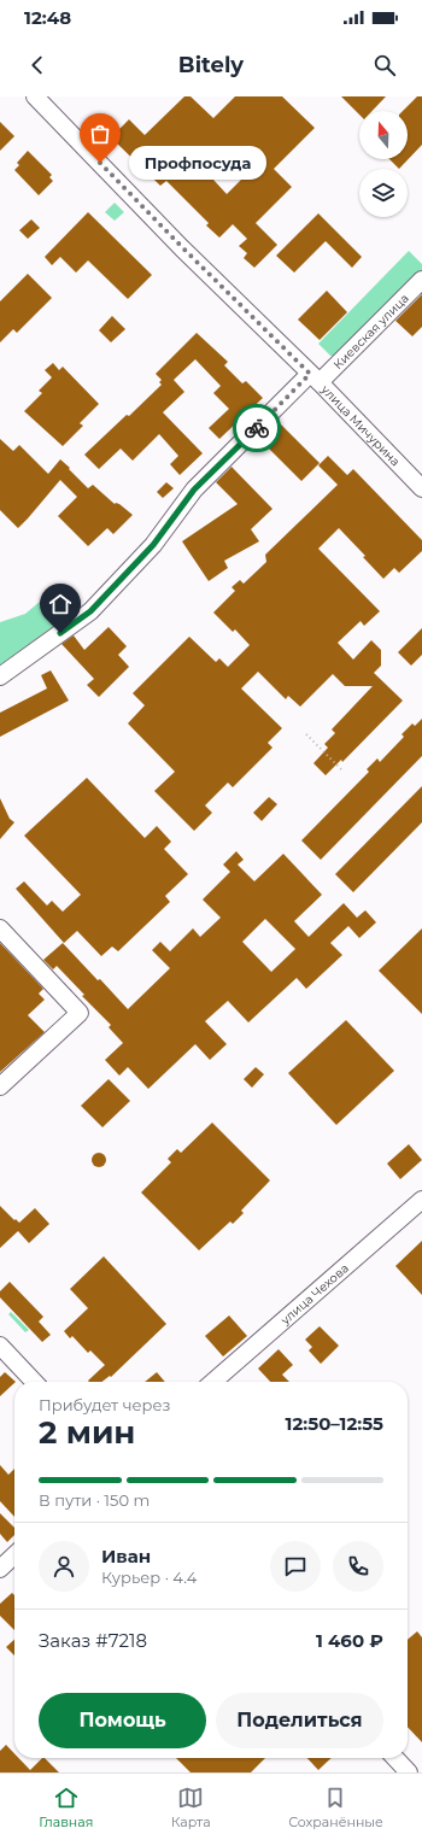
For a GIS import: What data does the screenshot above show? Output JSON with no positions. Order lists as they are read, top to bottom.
{
  "streets": {
    "street": ["Киевская улица", "улица Мичурина", "улица Чехова"]
  },
  "crossings": [
    ["Киевская улица", "улица Мичурина"]
  ],
  "places": ["Профпосуда"],
  "north": "top",
  "page": {
    "status": "12:48",
    "header": "Bitely",
    "bubble": "Профпосуда",
    "heading": ["2 мин", "Прибудет через", "12:50–12:55"],
    "panel": [
      "Иван",
      "Курьер · 4.4",
      "Заказ #7218",
      "1 460 ₽"
    ],
    "bar": "В пути · 150 m",
    "buttons": ["Помощь", "Поделиться"],
    "tabs": ["Главная", "Карта", "Сохранённые"]
  }
}
